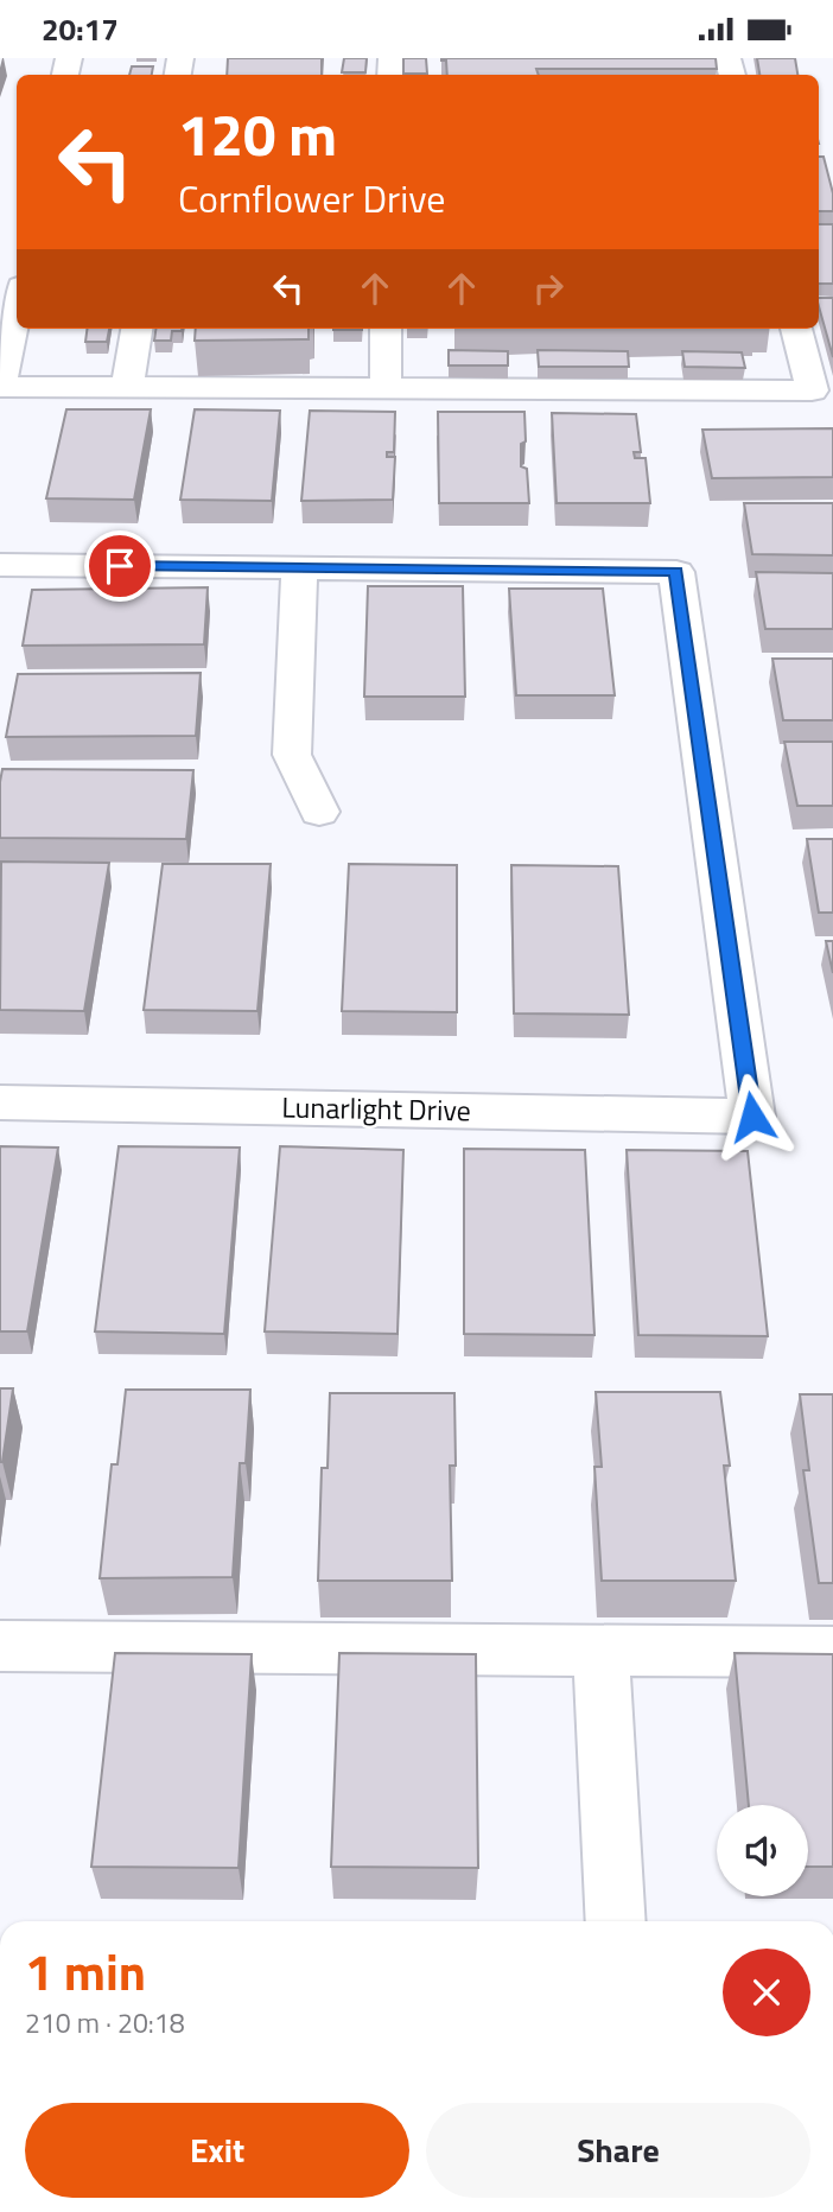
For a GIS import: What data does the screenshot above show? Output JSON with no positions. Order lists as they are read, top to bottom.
{
  "streets": {
    "street": ["Lunarlight Drive"]
  },
  "page": {
    "status": "20:17",
    "turn": ["120 m", "Cornflower Drive"],
    "heading": ["1 min", "210 m · 20:18"],
    "buttons": ["Exit", "Share"]
  }
}
